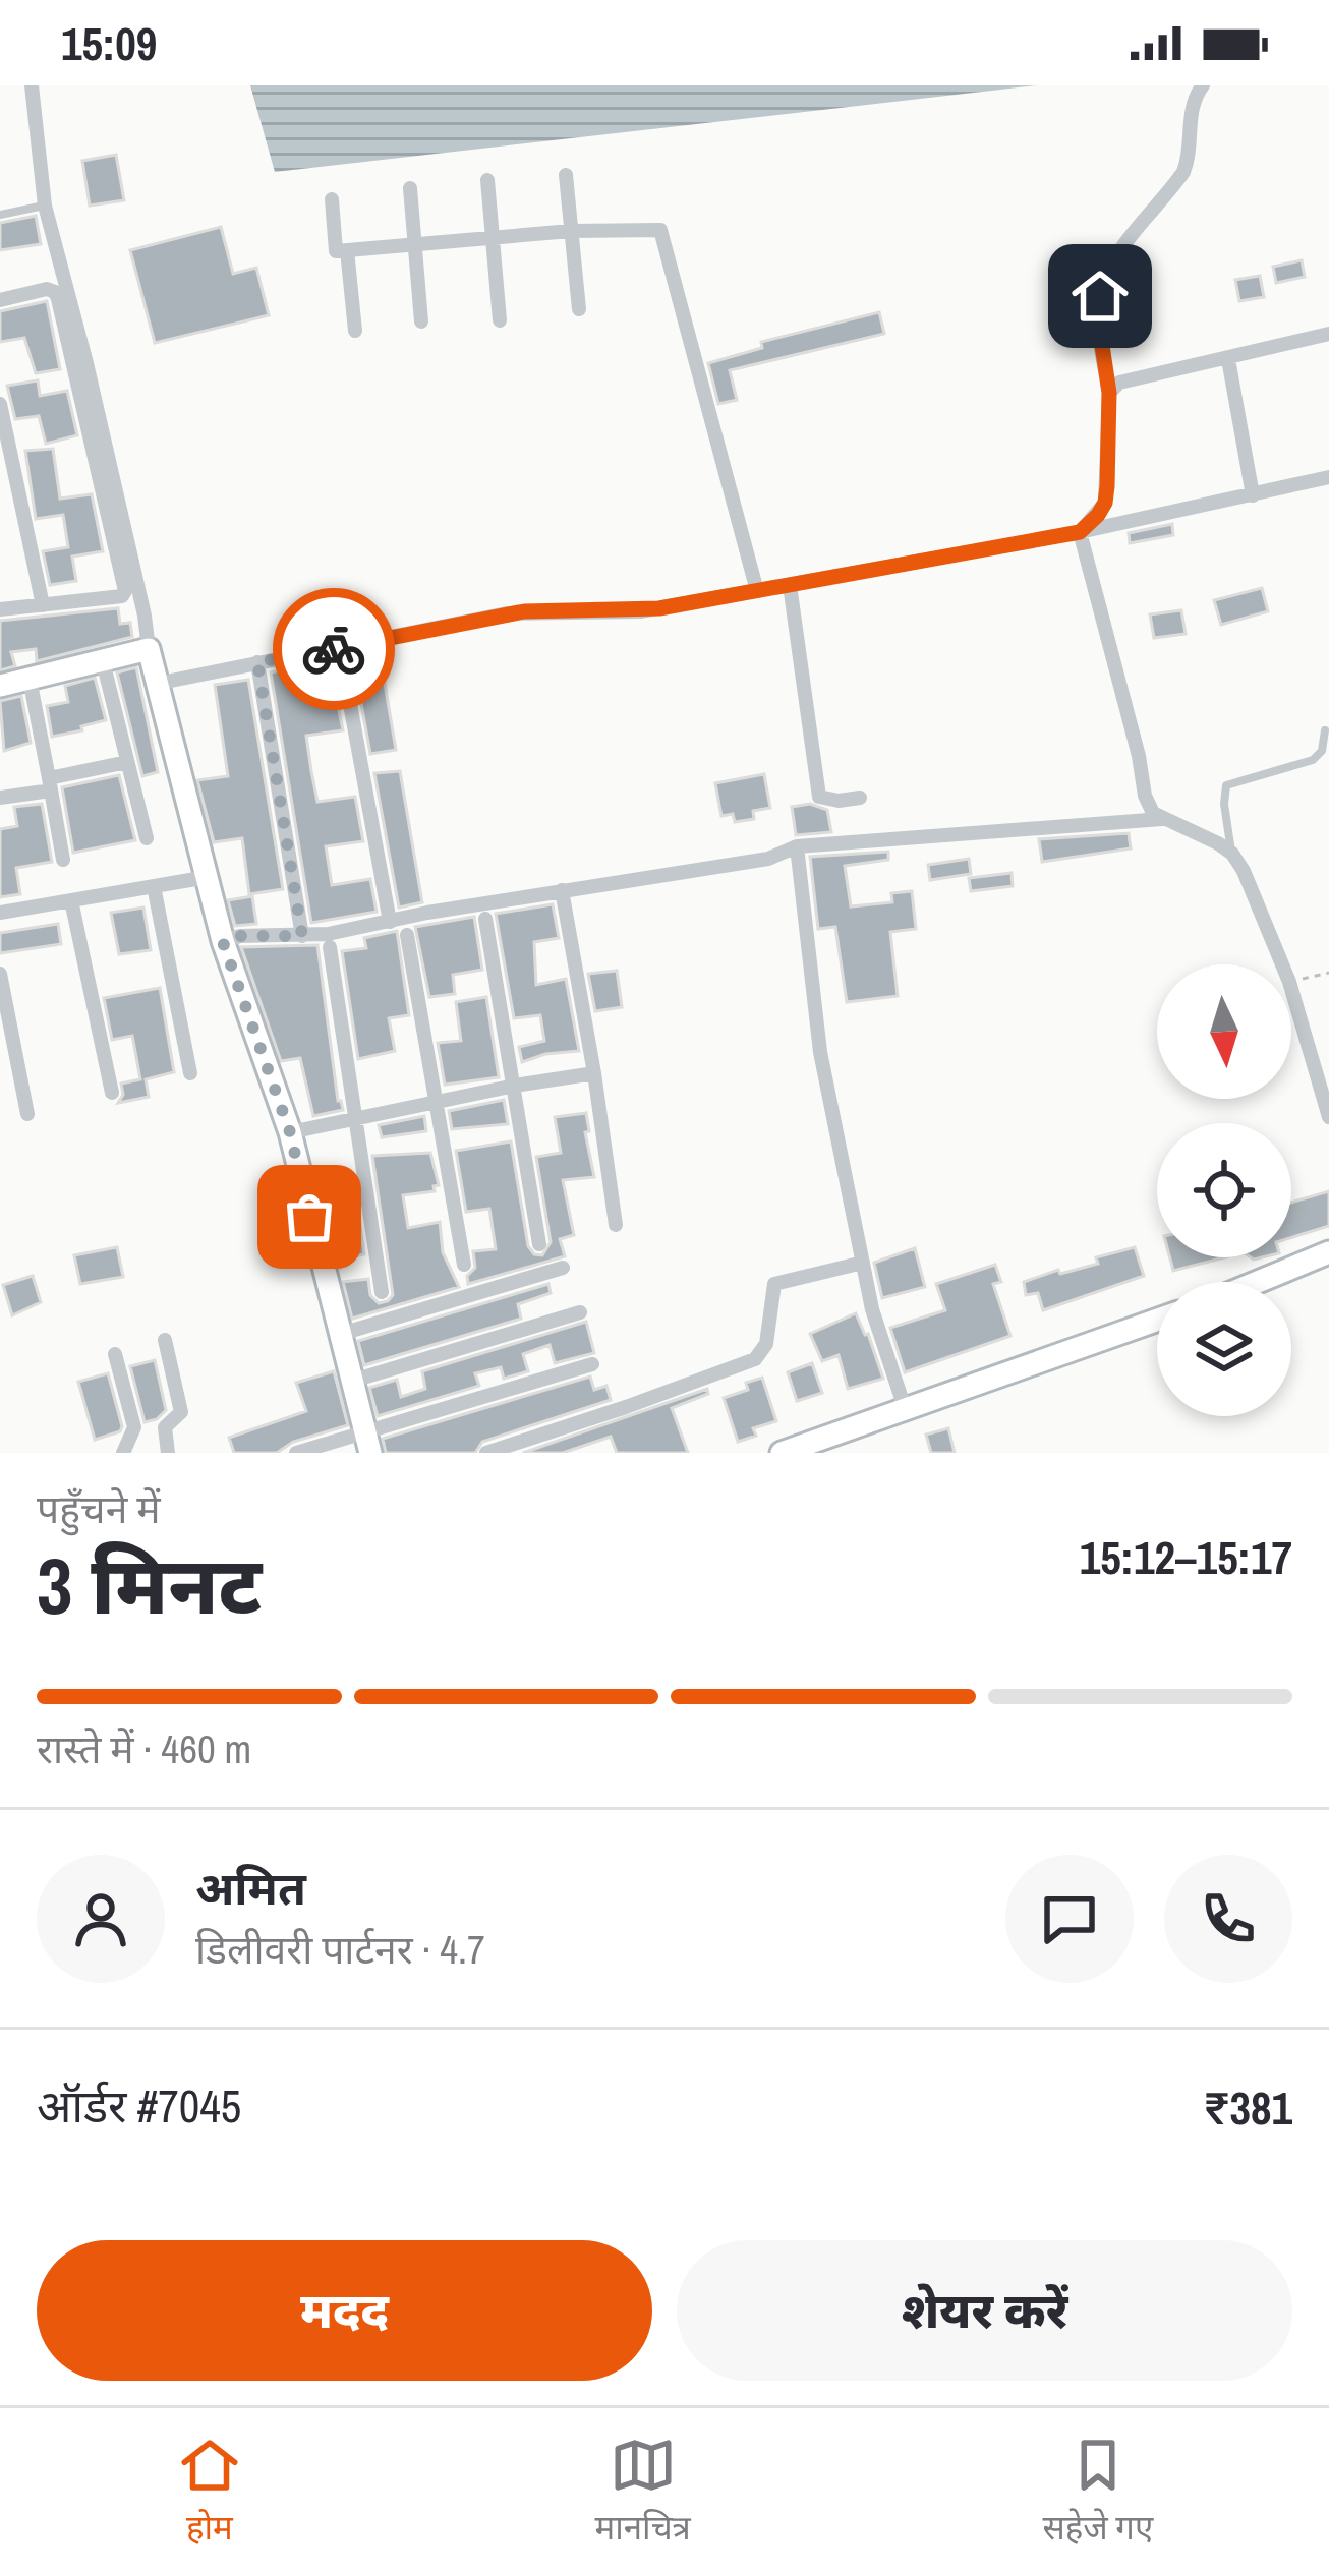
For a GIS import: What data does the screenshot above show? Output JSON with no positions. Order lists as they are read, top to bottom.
{
  "north": "bottom",
  "page": {
    "status": "15:09",
    "heading": ["3 मिनट", "पहुँचने में", "15:12–15:17"],
    "panel": [
      "अमित",
      "डिलीवरी पार्टनर · 4.7",
      "ऑर्डर #7045",
      "₹381"
    ],
    "bar": "रास्ते में · 460 m",
    "buttons": ["मदद", "शेयर करें"],
    "tabs": ["होम", "मानचित्र", "सहेजे गए"]
  }
}
